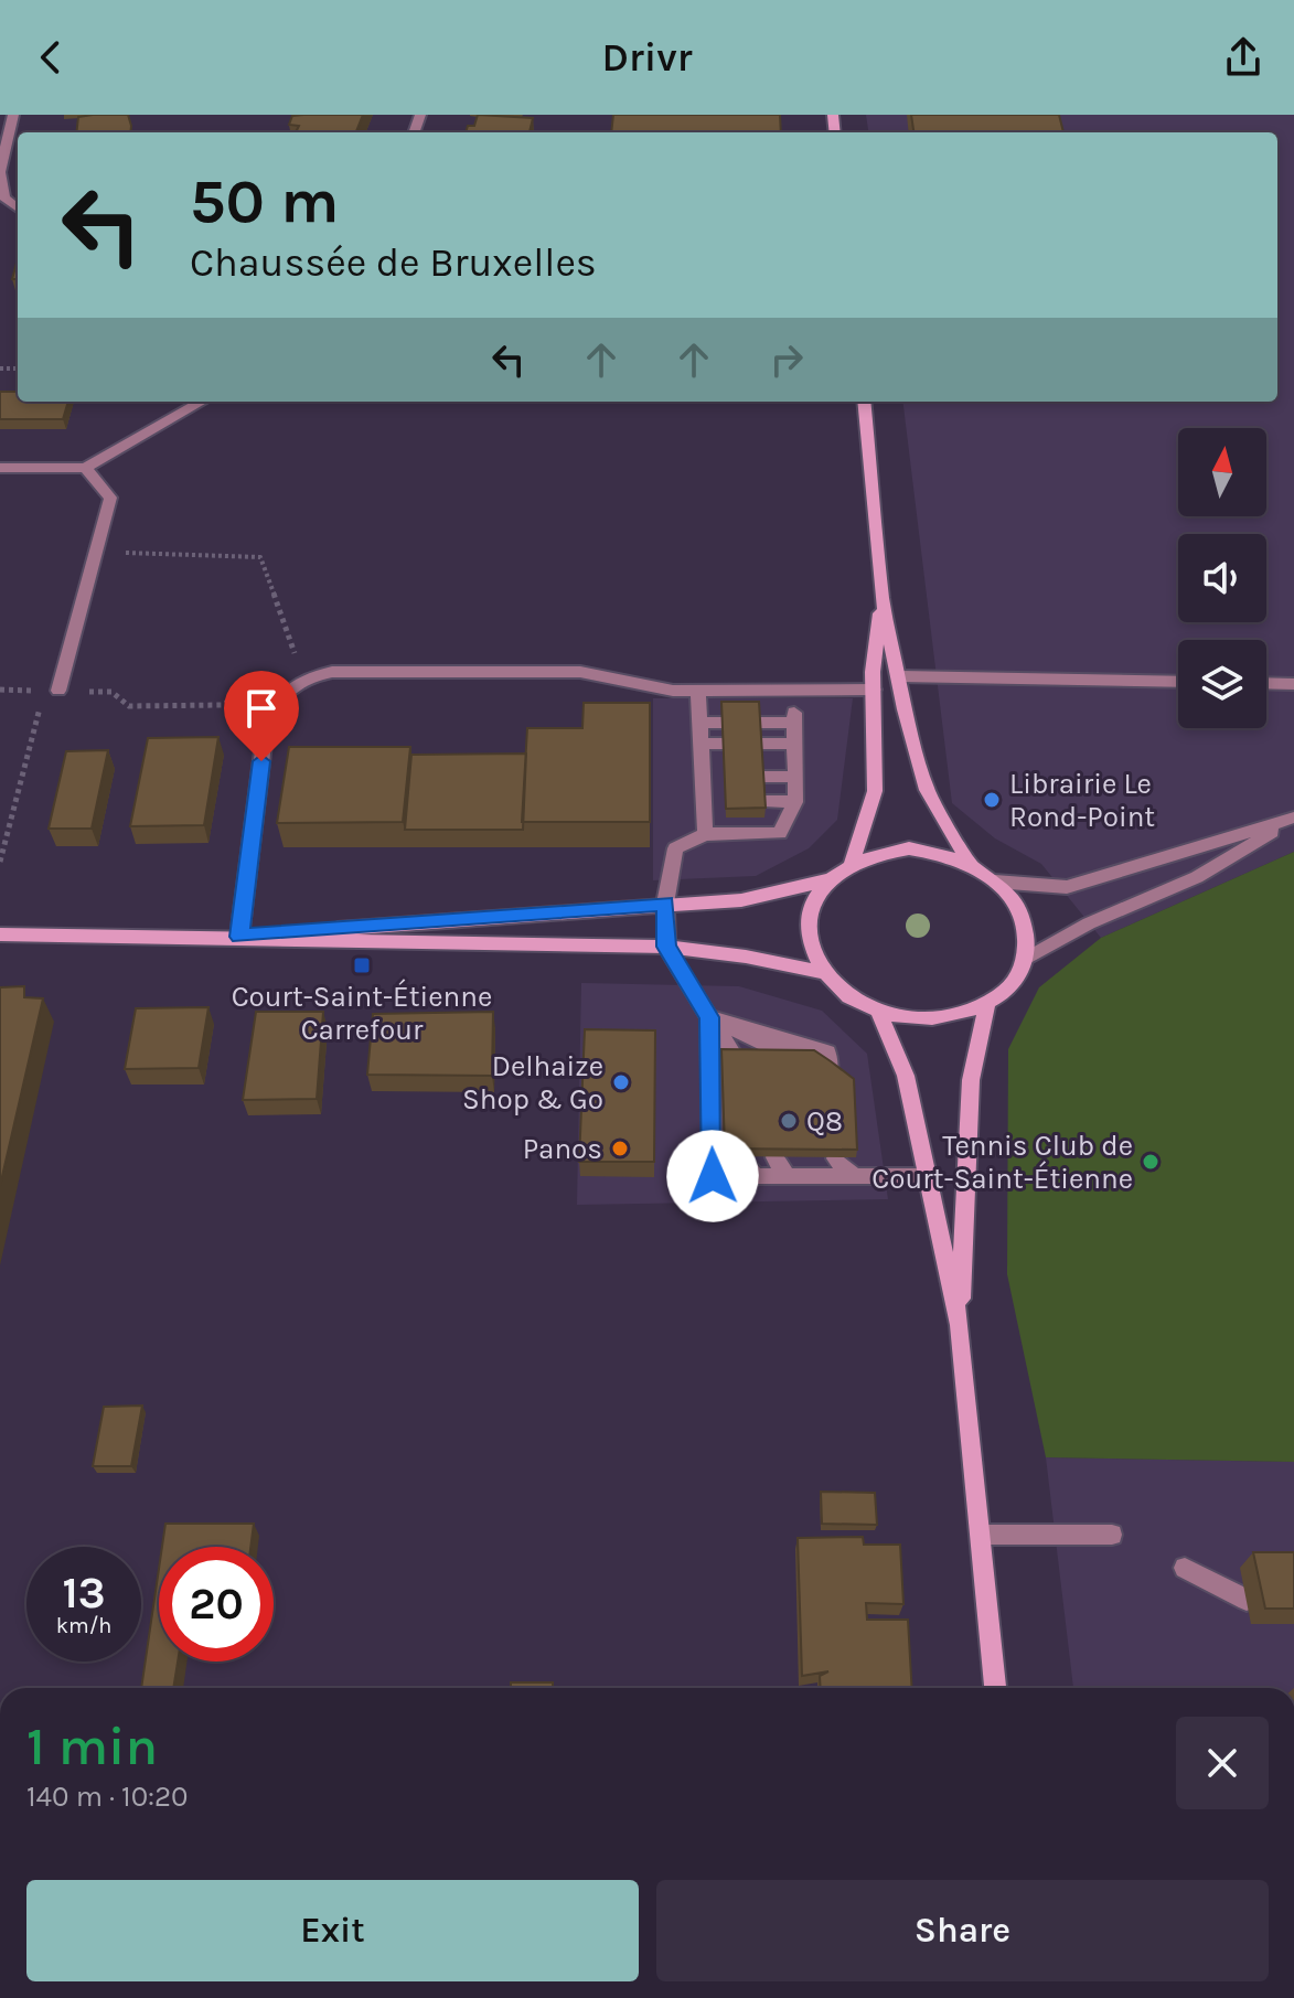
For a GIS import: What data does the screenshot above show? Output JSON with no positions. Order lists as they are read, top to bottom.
{
  "places": {
    "other": [
      "Librairie Le Rond-Point",
      "Delhaize Shop & Go",
      "Q8",
      "Panos",
      "Tennis Club de Court-Saint-Étienne"
    ],
    "transit": ["Court-Saint-Étienne Carrefour"]
  },
  "north": "top",
  "page": {
    "header": "Drivr",
    "turn": ["50 m", "Chaussée de Bruxelles"],
    "speed": "13 km/h",
    "limit": "20",
    "heading": ["1 min", "140 m · 10:20"],
    "buttons": ["Exit", "Share"]
  }
}
